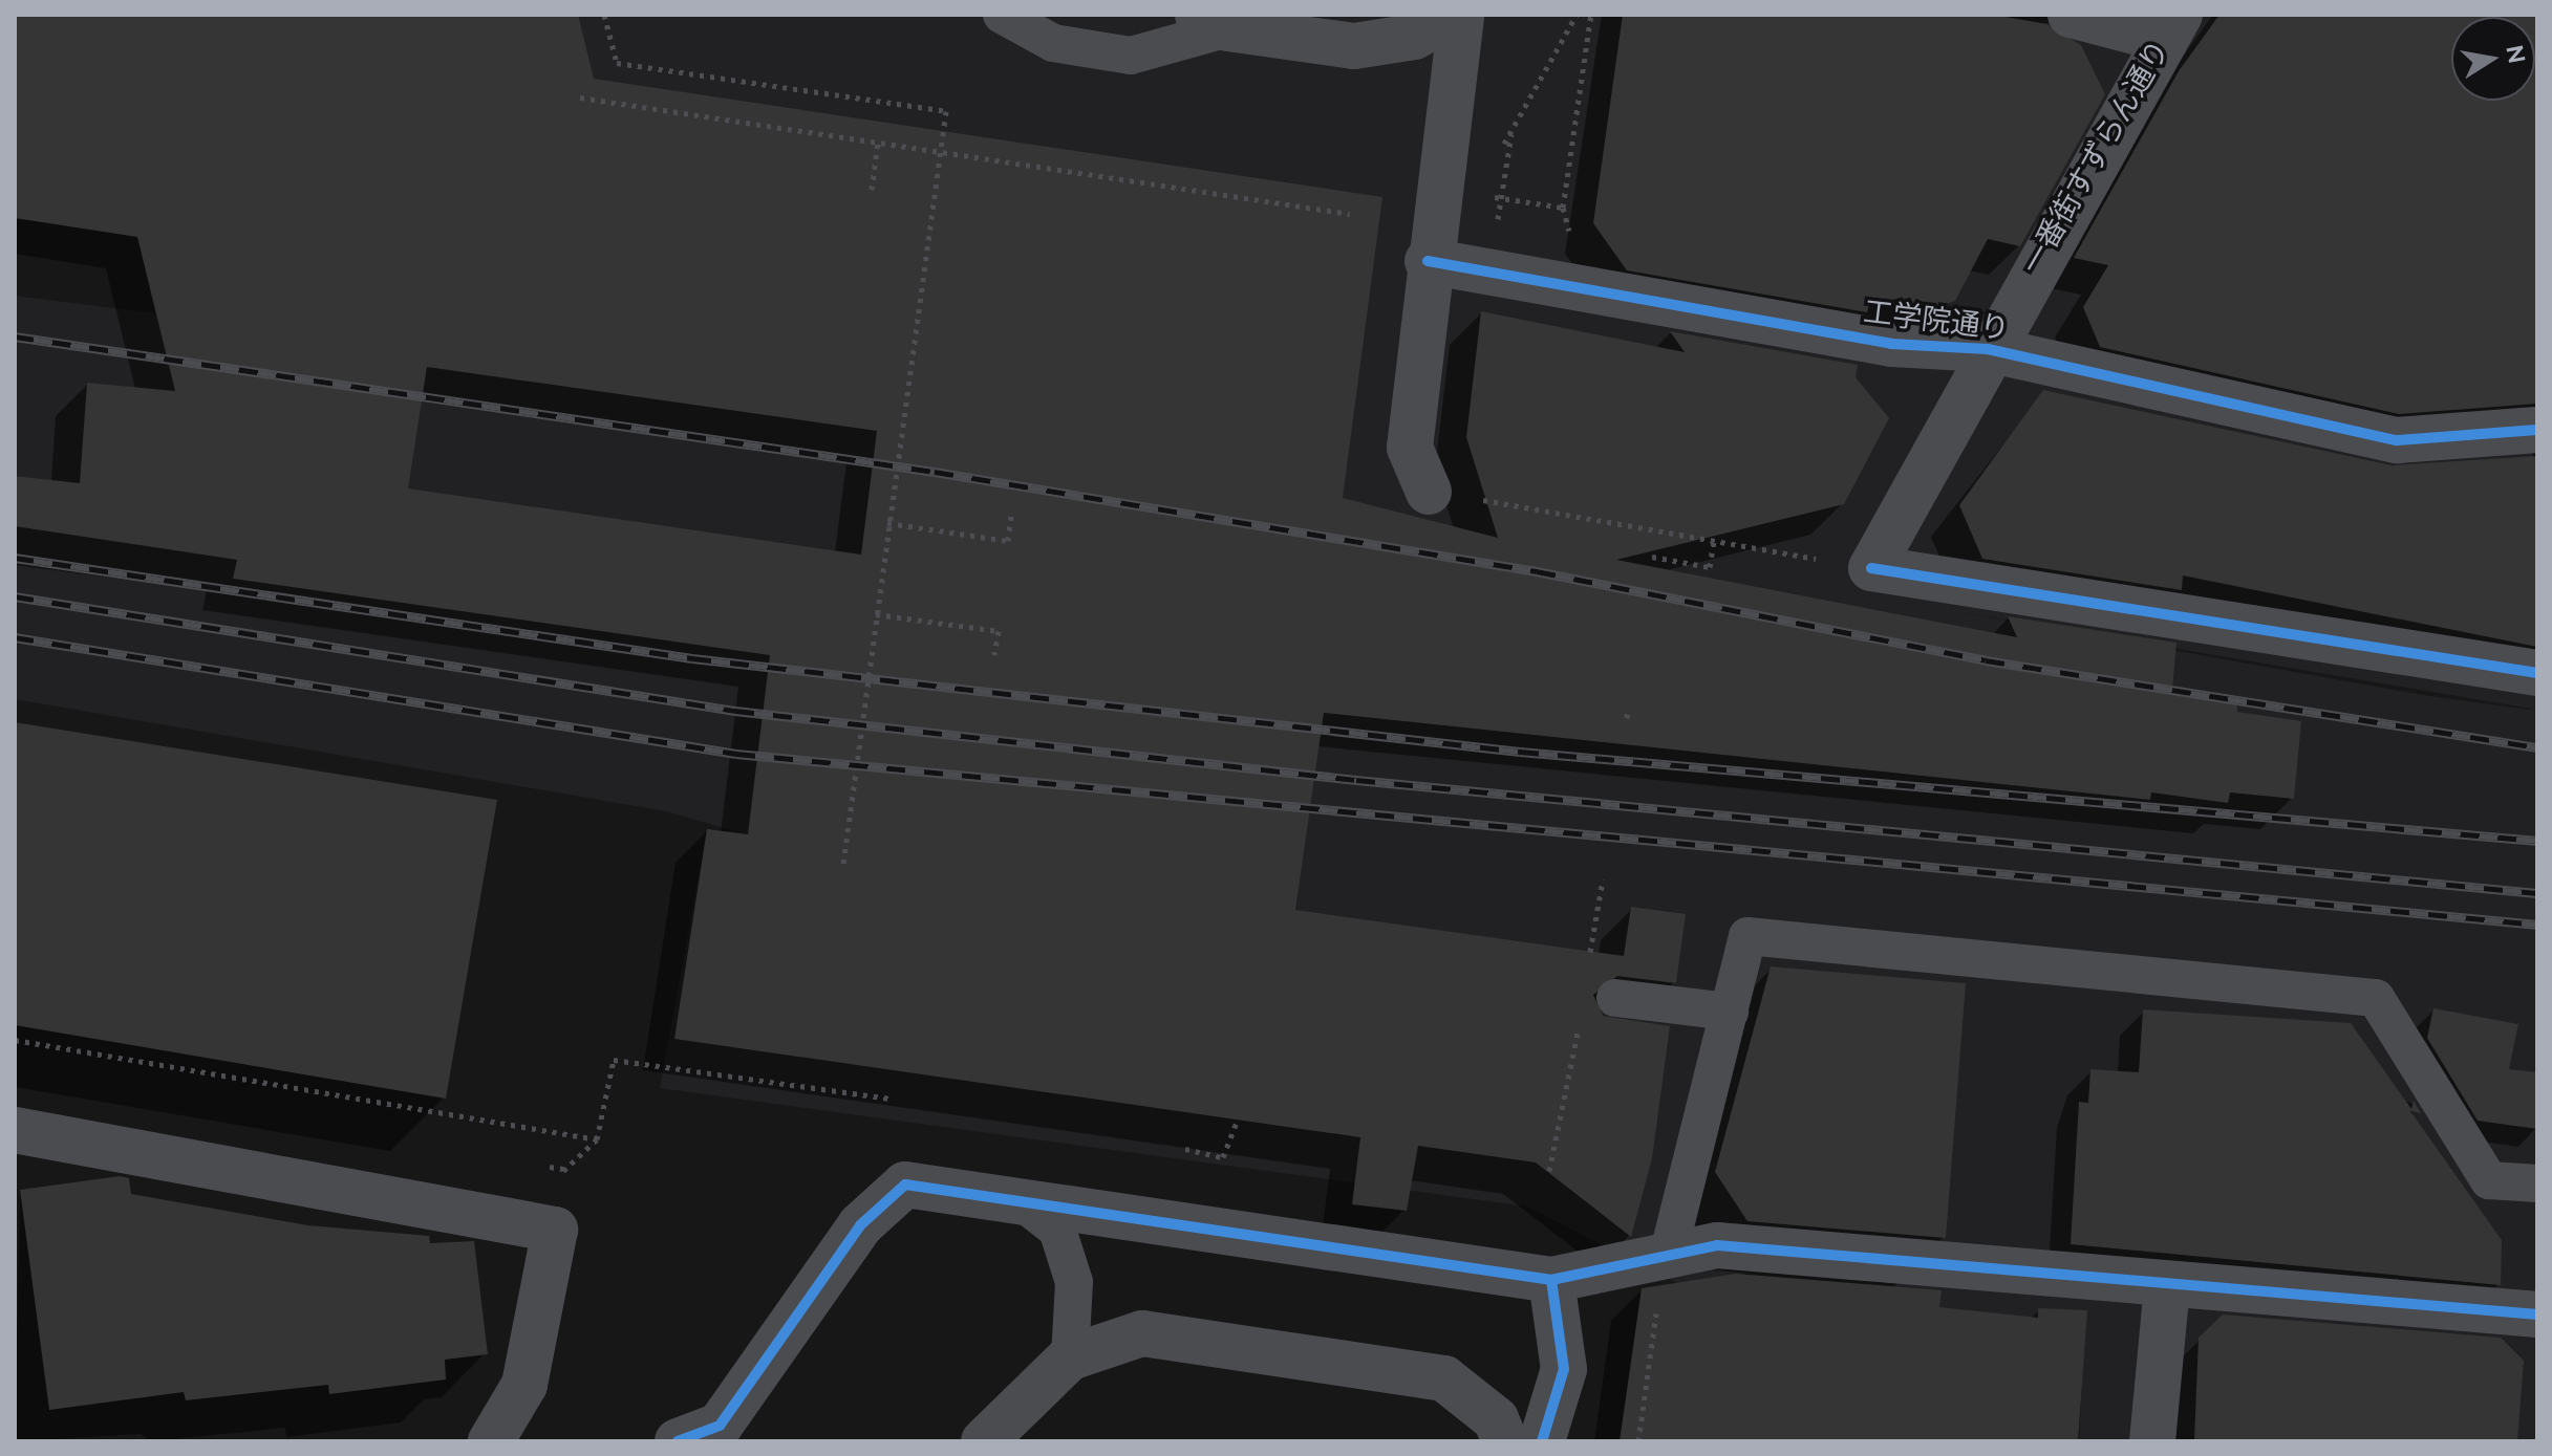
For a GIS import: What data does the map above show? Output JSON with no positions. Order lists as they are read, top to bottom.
{
  "streets": {
    "street": ["一番街すずらん通り", "工学院通り"]
  },
  "crossings": [
    ["一番街すずらん通り", "工学院通り"]
  ],
  "north": "right"
}
